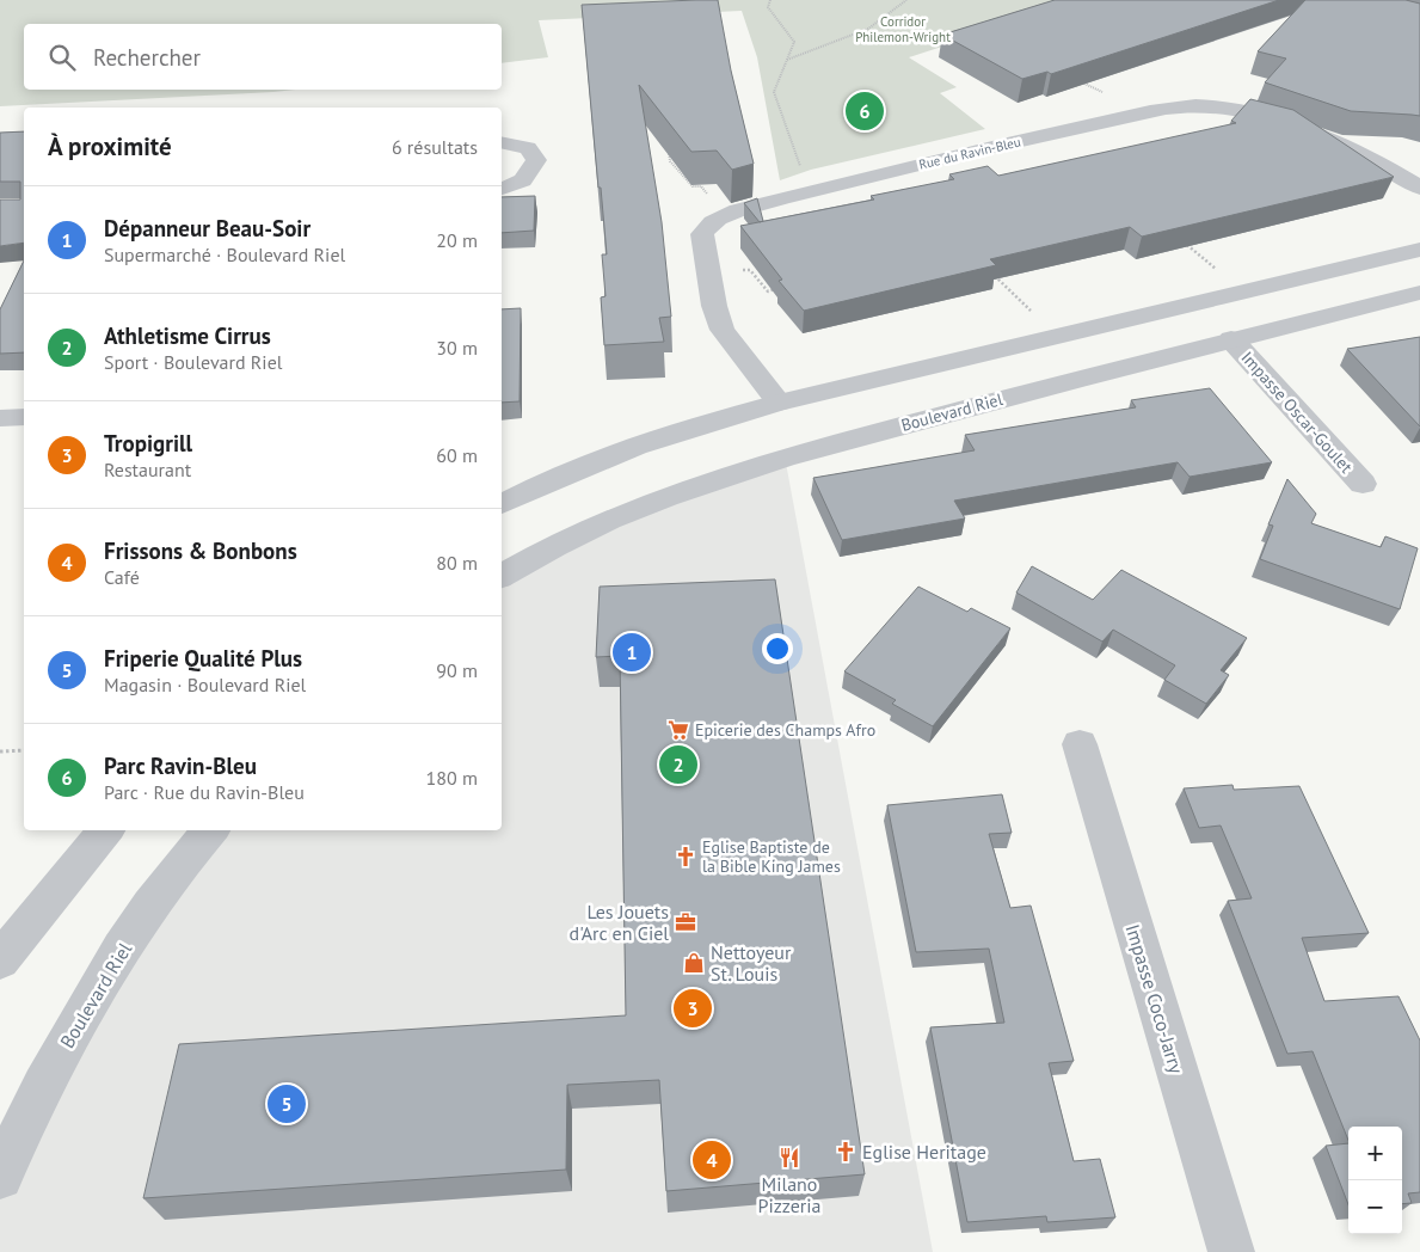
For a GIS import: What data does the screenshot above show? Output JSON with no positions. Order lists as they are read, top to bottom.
{
  "streets": {
    "street": [
      "Rue du Ravin-Bleu",
      "Boulevard Riel",
      "Impasse Oscar-Goulet",
      "Impasse Coco-Jarry"
    ]
  },
  "crossings": [
    ["Boulevard Riel", "Impasse Oscar-Goulet"]
  ],
  "parks": ["Corridor Philemon-Wright"],
  "places": {
    "supermarket": ["Epicerie des Champs Afro"],
    "church": ["Eglise Baptiste de la Bible King James", "Eglise Heritage"],
    "office": ["Les Jouets d'Arc en Ciel"],
    "shop": ["Nettoyeur St. Louis"],
    "restaurant": ["Milano Pizzeria"]
  },
  "page": {
    "search": "Rechercher",
    "pins": [
      "6",
      "1",
      "2",
      "3",
      "5",
      "4"
    ],
    "heading": ["À proximité", "6 résultats"],
    "list": [
      {
        "mark": "1",
        "name": "Dépanneur Beau-Soir",
        "note": "Supermarché · Boulevard Riel",
        "value": "20 m"
      },
      {
        "mark": "2",
        "name": "Athletisme Cirrus",
        "note": "Sport · Boulevard Riel",
        "value": "30 m"
      },
      {
        "mark": "3",
        "name": "Tropigrill",
        "note": "Restaurant",
        "value": "60 m"
      },
      {
        "mark": "4",
        "name": "Frissons & Bonbons",
        "note": "Café",
        "value": "80 m"
      },
      {
        "mark": "5",
        "name": "Friperie Qualité Plus",
        "note": "Magasin · Boulevard Riel",
        "value": "90 m"
      },
      {
        "mark": "6",
        "name": "Parc Ravin-Bleu",
        "note": "Parc · Rue du Ravin-Bleu",
        "value": "180 m"
      }
    ],
    "map_buttons": ["+", "−"]
  }
}
